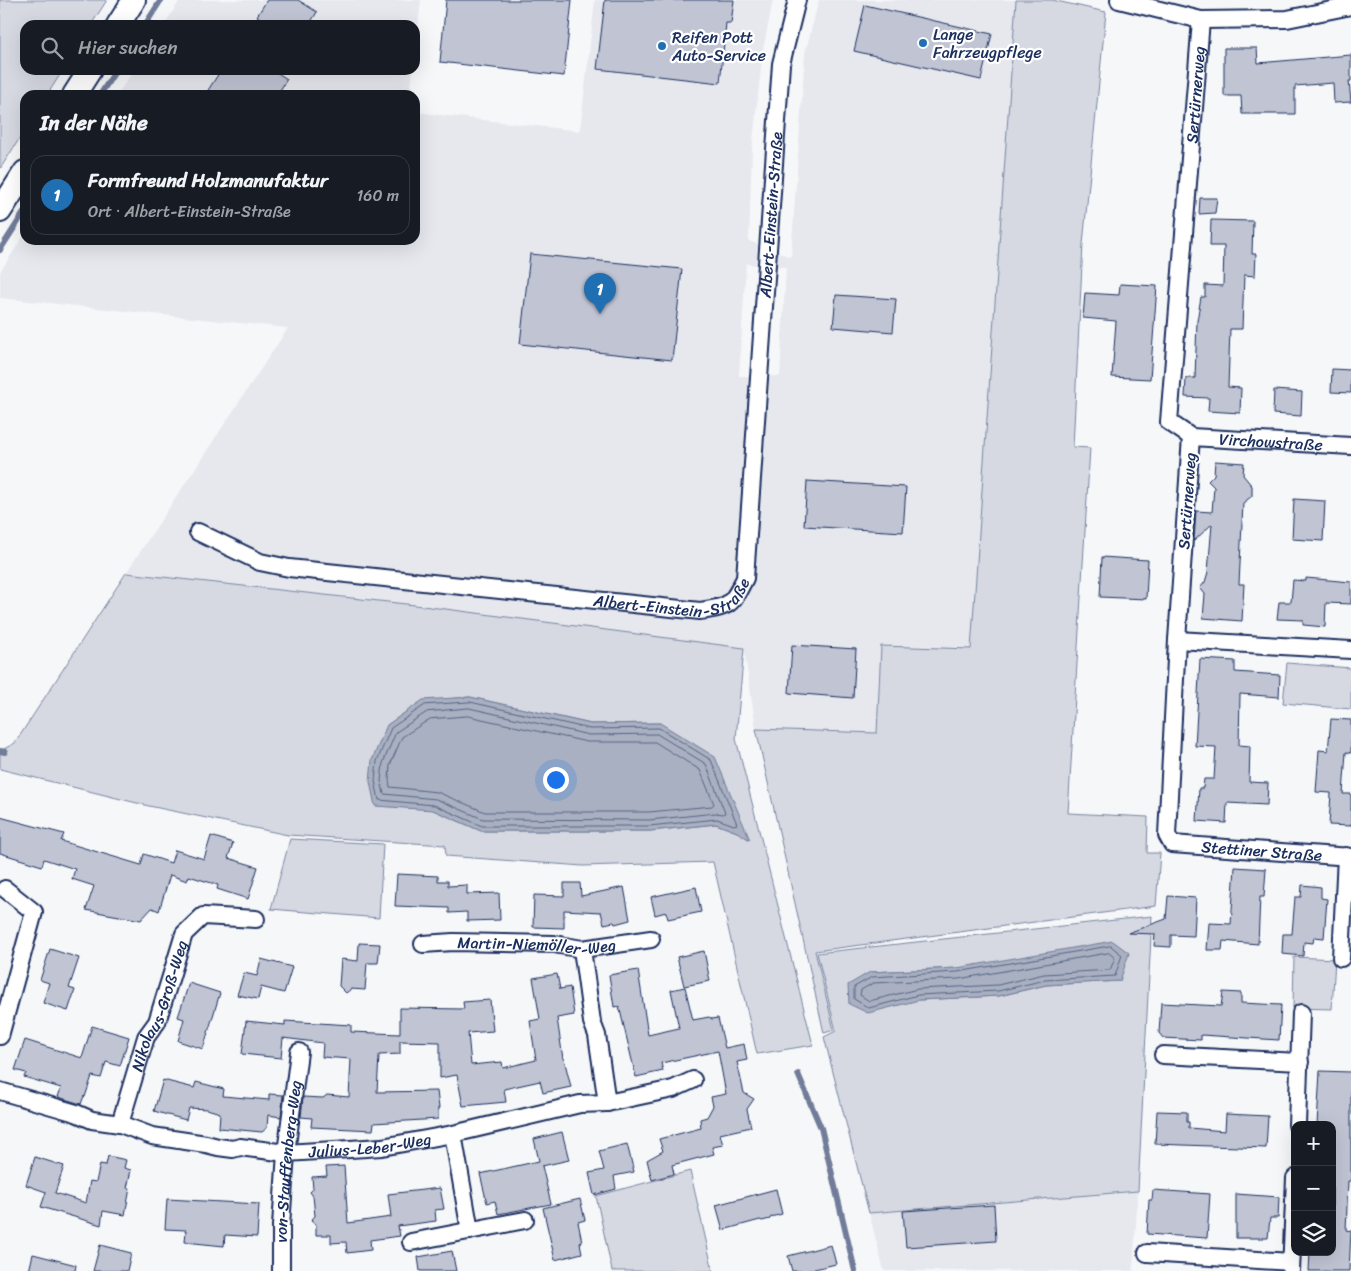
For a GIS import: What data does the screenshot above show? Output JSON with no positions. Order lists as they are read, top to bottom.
{
  "streets": {
    "street": [
      "Sertürnerweg",
      "Albert-Einstein-Straße",
      "Virchowstraße",
      "Stettiner Straße",
      "Martin-Niemöller-Weg",
      "Nikolaus-Groß-Weg",
      "Julius-Leber-Weg",
      "von-Stauffenberg-Weg"
    ]
  },
  "crossings": [
    ["Sertürnerweg", "Virchowstraße"],
    ["Sertürnerweg", "Stettiner Straße"],
    ["Julius-Leber-Weg", "von-Stauffenberg-Weg"]
  ],
  "places": ["Lange Fahrzeugpflege", "Reifen Pott Auto-Service"],
  "page": {
    "search": "Hier suchen",
    "heading": "In der Nähe",
    "list": [
      {
        "mark": "1",
        "name": "Formfreund Holzmanufaktur",
        "note": "Ort · Albert-Einstein-Straße",
        "value": "160 m"
      }
    ],
    "pins": "1",
    "map_buttons": ["+", "−"]
  }
}
